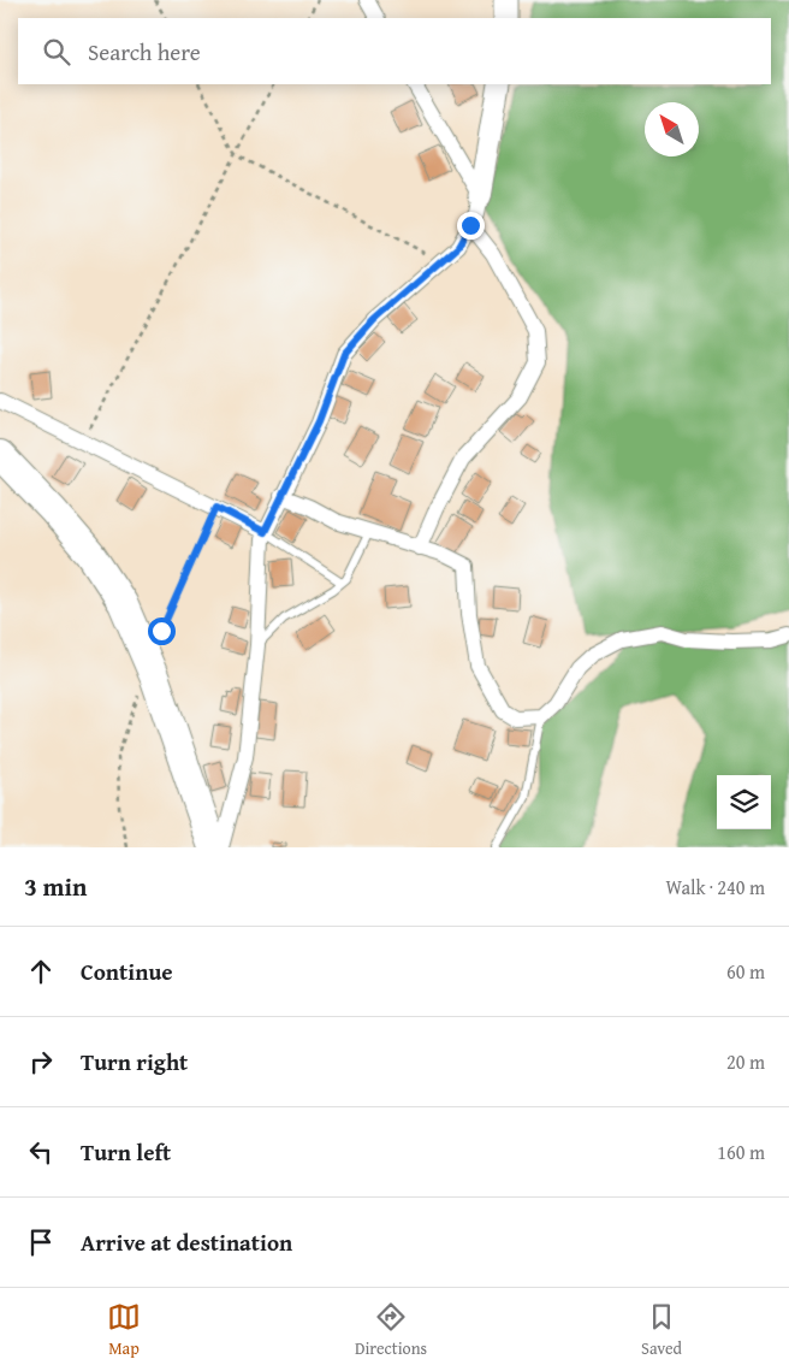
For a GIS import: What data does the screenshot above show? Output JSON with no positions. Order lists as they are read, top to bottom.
{
  "north": "top left",
  "page": {
    "search": "Search here",
    "heading": ["3 min", "Walk · 240 m"],
    "list": [
      ["Continue", "60 m"],
      ["Turn right", "20 m"],
      ["Turn left", "160 m"],
      "Arrive at destination"
    ],
    "nav": ["Map", "Directions", "Saved"]
  }
}
